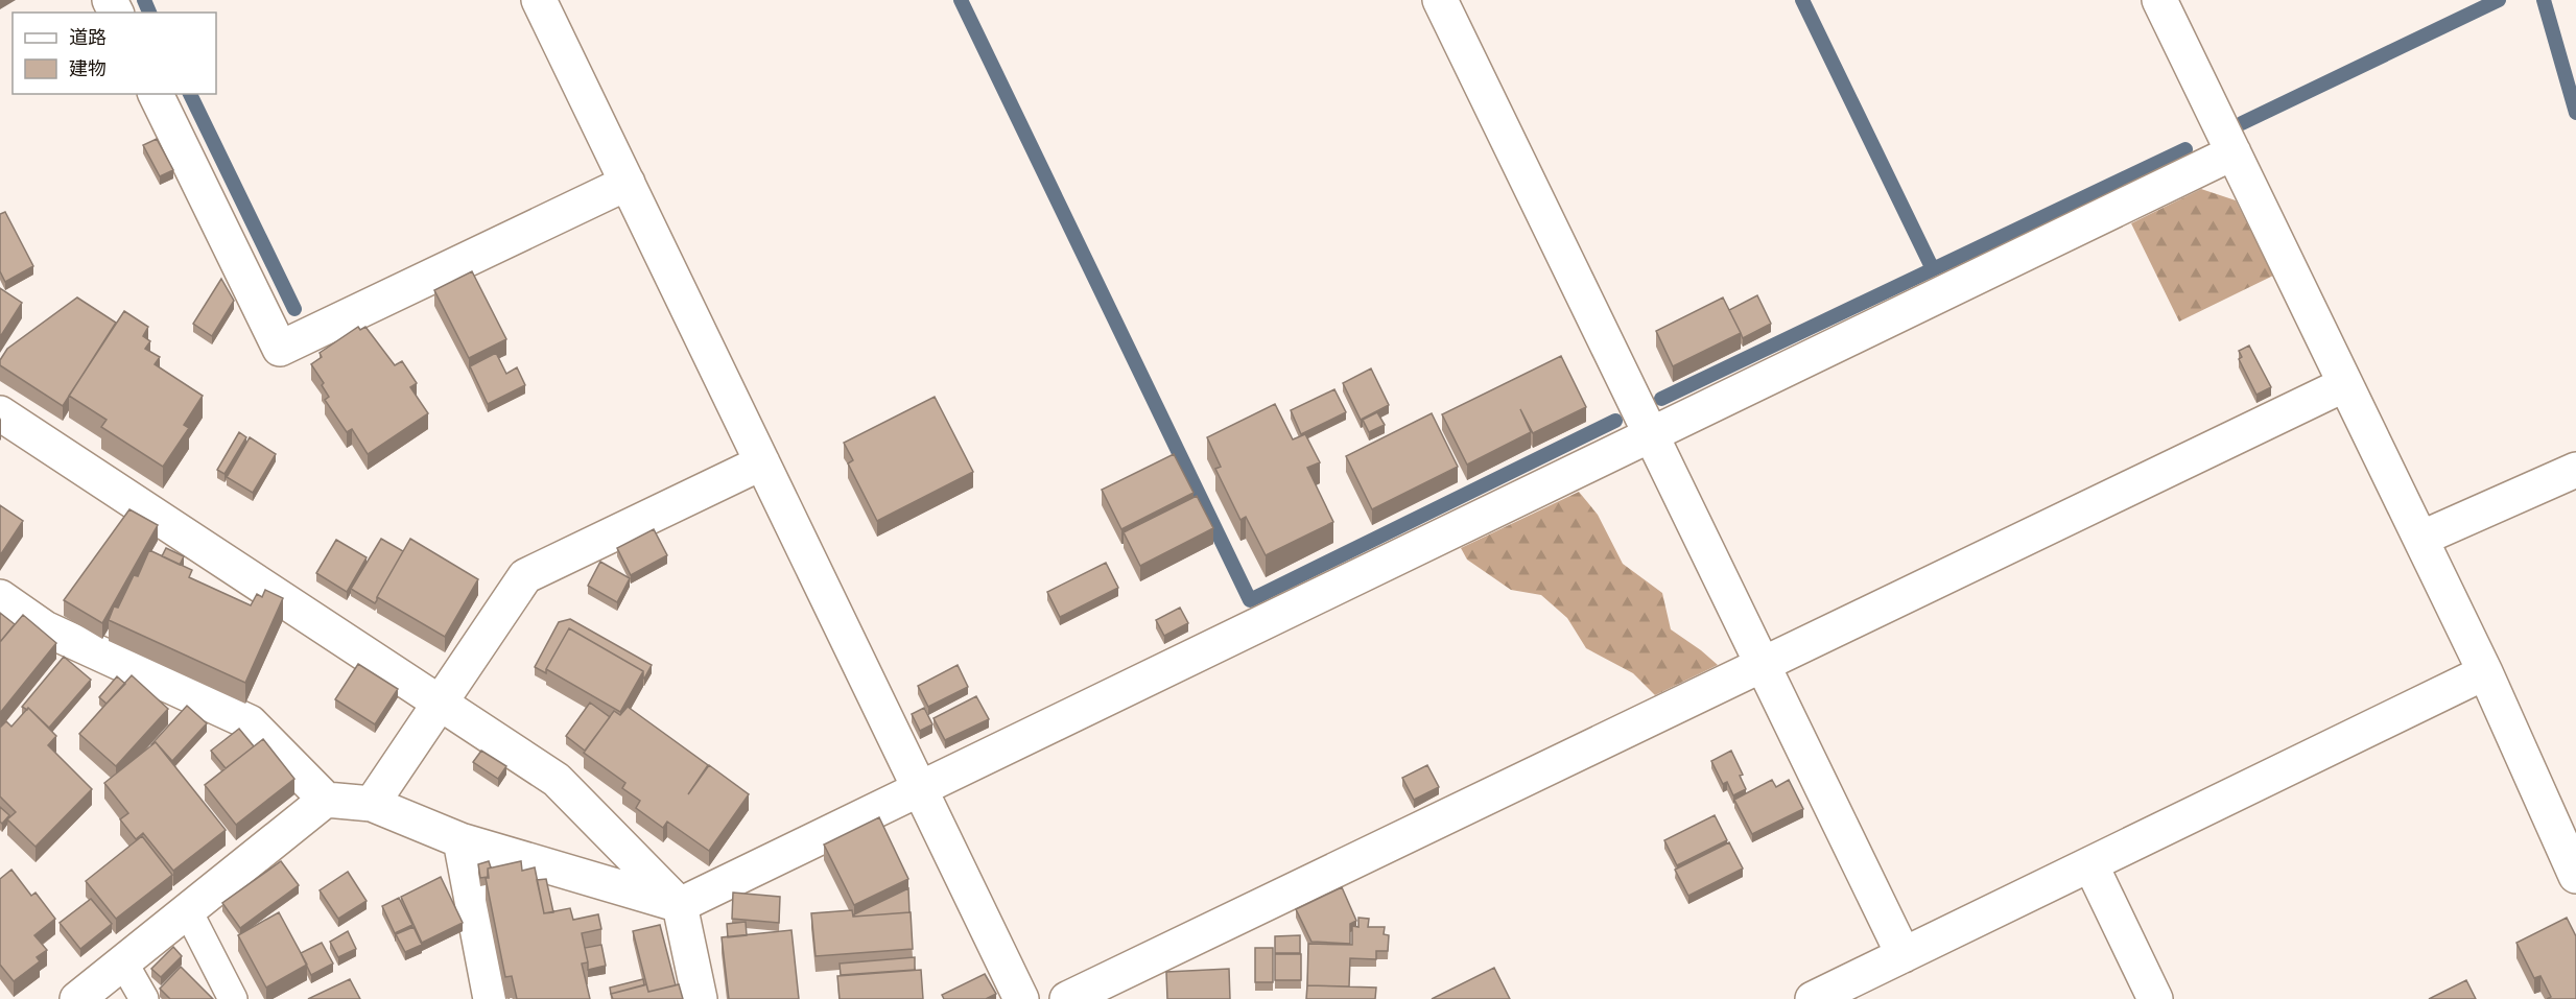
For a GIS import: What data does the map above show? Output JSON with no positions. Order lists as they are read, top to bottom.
{
  "legend": ["道路", "建物"]
}
